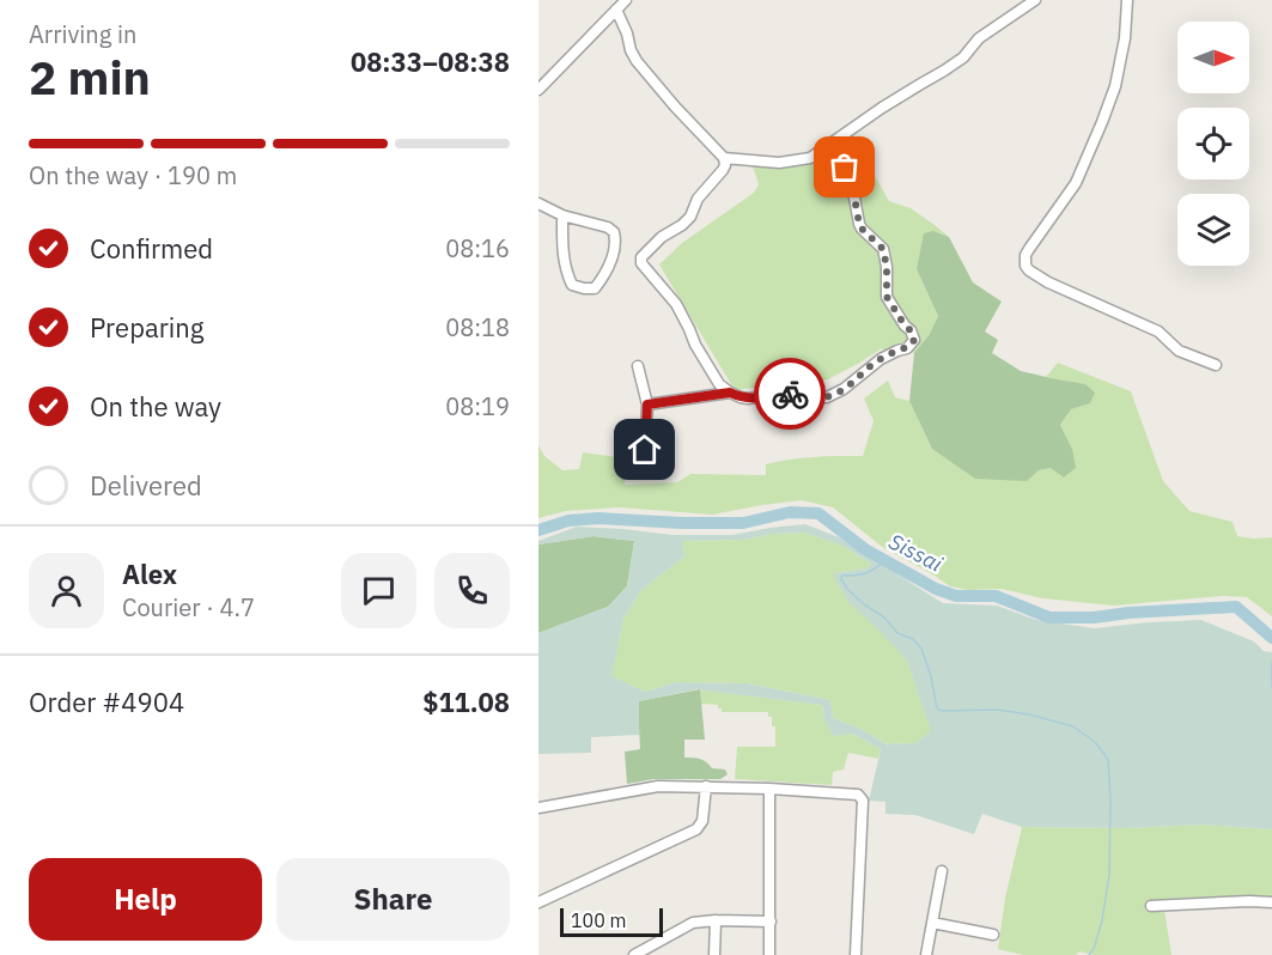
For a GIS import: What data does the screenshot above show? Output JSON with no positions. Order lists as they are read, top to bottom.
{
  "water": ["Sissai"],
  "scale_bar": "100 m",
  "north": "right",
  "page": {
    "heading": ["2 min", "Arriving in", "08:33–08:38"],
    "panel": [
      "Alex",
      "Courier · 4.7",
      "Order #4904",
      "$11.08"
    ],
    "bar": "On the way · 190 m",
    "list": [
      ["Confirmed", "08:16"],
      ["Preparing", "08:18"],
      ["On the way", "08:19"],
      "Delivered"
    ],
    "buttons": ["Help", "Share"],
    "scale": "100 m"
  }
}
